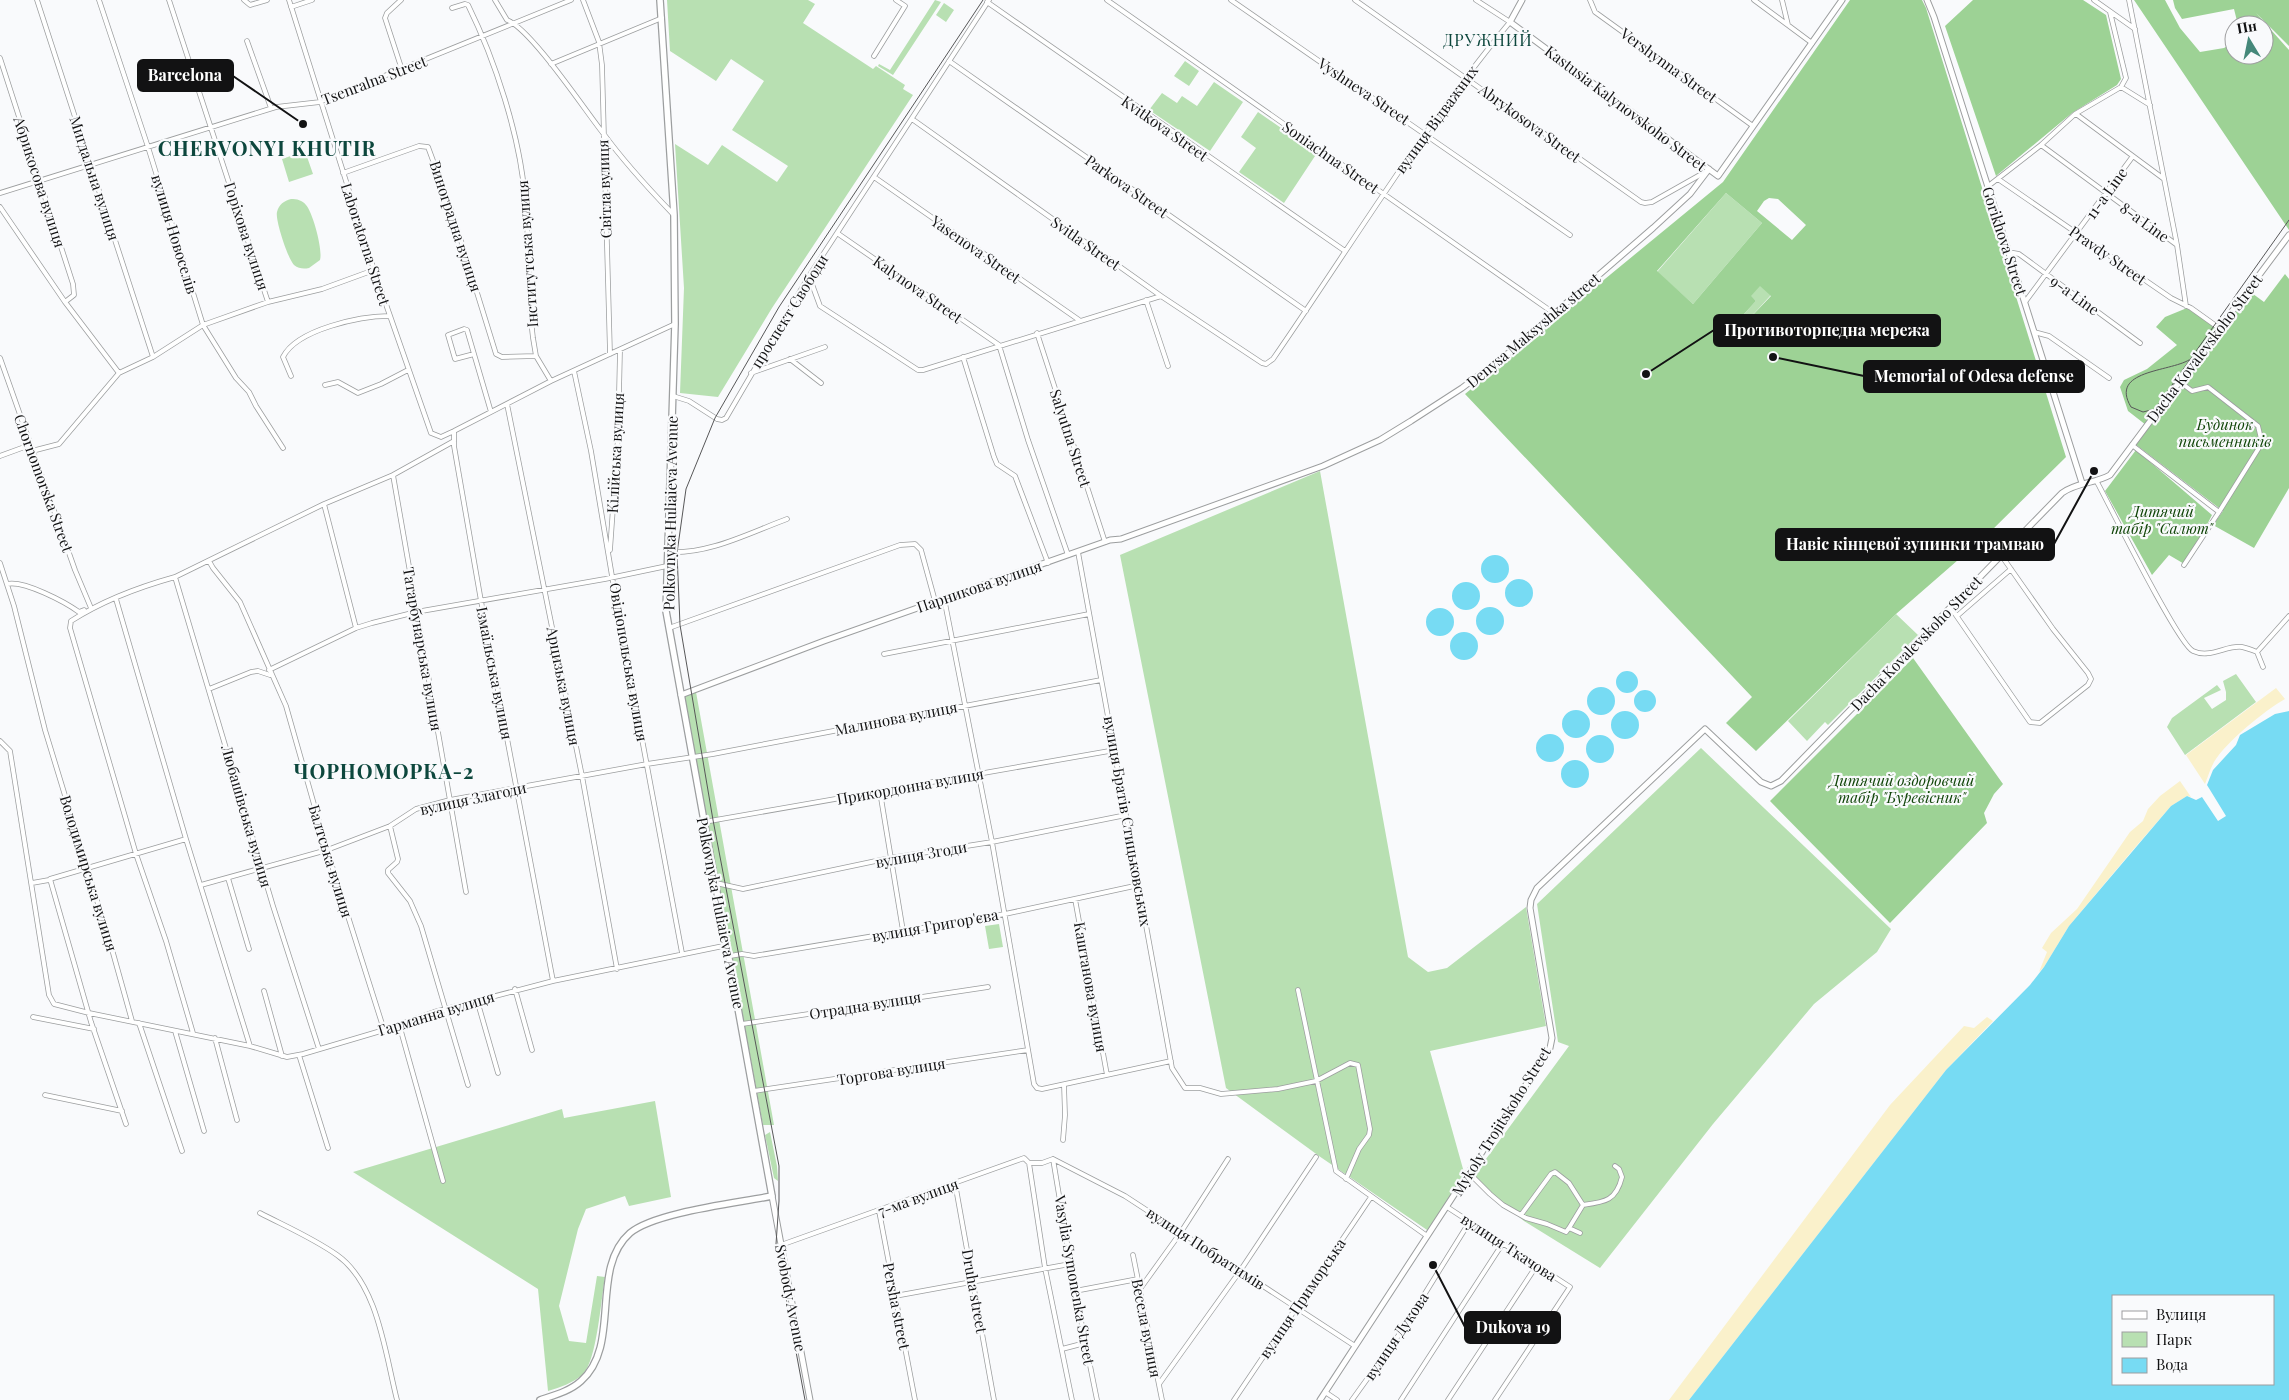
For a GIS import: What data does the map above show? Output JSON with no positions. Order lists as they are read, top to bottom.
{
  "streets": {
    "main road": ["Polkovnyka Huliaieva Avenue"],
    "street": [
      "Vershynna Street",
      "Tsenralna Street",
      "Vyshneva Street",
      "Kastusia Kalynovskoho Street",
      "вулиця Відважних",
      "Abrykosova Street",
      "Kvitkova Street",
      "Soniachna Street",
      "Мигдальна вулиця",
      "Абрикосова вулиця",
      "Parkova Street",
      "Світла вулиця",
      "11-a Line",
      "8-a Line",
      "Виноградна вулиця",
      "вулиця Новоселів",
      "Горіхова вулиця",
      "Gorikhova Street",
      "Svitla Street",
      "Laboratorna Street",
      "Yasenova Street",
      "Інститутська вулиця",
      "Pravdy Street",
      "Kalynova Street",
      "9-a Line",
      "проспект Свободи",
      "Denysa Maksyshka street",
      "Dacha Kovalevskoho Street",
      "Salyutna Street",
      "Кілійська вулиця",
      "Chornomorska Street",
      "Парникова вулиця",
      "Татарбунарська вулиця",
      "Овідіопольська вулиця",
      "Ізмаїльська вулиця",
      "Арцизька вулиця",
      "Малинова вулиця",
      "Прикордонна вулиця",
      "вулиця Злагоди",
      "Любашівська вулиця",
      "вулиця Братів Стицьковських",
      "вулиця Згоди",
      "Балтська вулиця",
      "Володимирська вулиця",
      "вулиця Григор'єва",
      "Каштанова вулиця",
      "Отрадна вулиця",
      "Гарманна вулиця",
      "Торгова вулиця",
      "Mykoly Trojitskoho Street",
      "7-ма вулиця",
      "вулиця Ткачова",
      "вулиця Побратимів",
      "Vasylia Symonenka Street",
      "Druha street",
      "Svobody Avenue",
      "вулиця Приморська",
      "Persha street",
      "Весела вулиця",
      "вулиця Дукова"
    ]
  },
  "crossings": [
    ["Vershynna Street", "Kastusia Kalynovskoho Street"],
    ["Tsenralna Street", "Мигдальна вулиця"],
    ["Tsenralna Street", "Абрикосова вулиця"],
    ["Tsenralna Street", "Світла вулиця"],
    ["Tsenralna Street", "вулиця Новоселів"],
    ["Tsenralna Street", "Горіхова вулиця"],
    ["Tsenralna Street", "Laboratorna Street"],
    ["Tsenralna Street", "Інститутська вулиця"],
    ["Vyshneva Street", "вулиця Відважних"],
    ["Kastusia Kalynovskoho Street", "вулиця Відважних"],
    ["Kastusia Kalynovskoho Street", "Abrykosova Street"],
    ["Kastusia Kalynovskoho Street", "Denysa Maksyshka street"],
    ["вулиця Відважних", "Abrykosova Street"],
    ["вулиця Відважних", "Kvitkova Street"],
    ["вулиця Відважних", "Soniachna Street"],
    ["вулиця Відважних", "Parkova Street"],
    ["вулиця Відважних", "Svitla Street"],
    ["Abrykosova Street", "Denysa Maksyshka street"],
    ["Kvitkova Street", "проспект Свободи"],
    ["Soniachna Street", "Denysa Maksyshka street"],
    ["Parkova Street", "проспект Свободи"],
    ["11-a Line", "8-a Line"],
    ["11-a Line", "Gorikhova Street"],
    ["11-a Line", "Pravdy Street"],
    ["11-a Line", "9-a Line"],
    ["Виноградна вулиця", "Laboratorna Street"],
    ["Виноградна вулиця", "Інститутська вулиця"],
    ["Gorikhova Street", "9-a Line"],
    ["Gorikhova Street", "Dacha Kovalevskoho Street"],
    ["Svitla Street", "проспект Свободи"],
    ["Laboratorna Street", "Ізмаїльська вулиця"],
    ["Yasenova Street", "проспект Свободи"],
    ["Pravdy Street", "Dacha Kovalevskoho Street"],
    ["Kalynova Street", "проспект Свободи"],
    ["проспект Свободи", "Polkovnyka Huliaieva Avenue"],
    ["Denysa Maksyshka street", "Парникова вулиця"],
    ["Dacha Kovalevskoho Street", "Mykoly Trojitskoho Street"],
    ["Salyutna Street", "Парникова вулиця"],
    ["Кілійська вулиця", "Овідіопольська вулиця"],
    ["Polkovnyka Huliaieva Avenue", "Парникова вулиця"],
    ["Polkovnyka Huliaieva Avenue", "Малинова вулиця"],
    ["Polkovnyka Huliaieva Avenue", "Прикордонна вулиця"],
    ["Polkovnyka Huliaieva Avenue", "вулиця Злагоди"],
    ["Polkovnyka Huliaieva Avenue", "вулиця Згоди"],
    ["Polkovnyka Huliaieva Avenue", "вулиця Григор'єва"],
    ["Polkovnyka Huliaieva Avenue", "Отрадна вулиця"],
    ["Polkovnyka Huliaieva Avenue", "Торгова вулиця"],
    ["Polkovnyka Huliaieva Avenue", "Svobody Avenue"],
    ["Парникова вулиця", "вулиця Братів Стицьковських"],
    ["Татарбунарська вулиця", "вулиця Злагоди"],
    ["Овідіопольська вулиця", "вулиця Злагоди"],
    ["Ізмаїльська вулиця", "вулиця Злагоди"],
    ["Ізмаїльська вулиця", "Гарманна вулиця"],
    ["Арцизька вулиця", "вулиця Злагоди"],
    ["Малинова вулиця", "вулиця Злагоди"],
    ["Малинова вулиця", "вулиця Братів Стицьковських"],
    ["Прикордонна вулиця", "вулиця Братів Стицьковських"],
    ["вулиця Злагоди", "Любашівська вулиця"],
    ["вулиця Злагоди", "Балтська вулиця"],
    ["Любашівська вулиця", "Гарманна вулиця"],
    ["вулиця Братів Стицьковських", "вулиця Згоди"],
    ["вулиця Братів Стицьковських", "вулиця Григор'єва"],
    ["Балтська вулиця", "Гарманна вулиця"],
    ["вулиця Григор'єва", "Каштанова вулиця"],
    ["Mykoly Trojitskoho Street", "вулиця Ткачова"],
    ["Mykoly Trojitskoho Street", "вулиця Побратимів"],
    ["7-ма вулиця", "вулиця Побратимів"],
    ["7-ма вулиця", "Vasylia Symonenka Street"],
    ["7-ма вулиця", "Druha street"],
    ["7-ма вулиця", "Svobody Avenue"],
    ["7-ма вулиця", "Persha street"],
    ["вулиця Ткачова", "вулиця Дукова"],
    ["вулиця Побратимів", "Vasylia Symonenka Street"],
    ["вулиця Побратимів", "вулиця Приморська"]
  ],
  "districts": ["ДРУЖНИЙ", "CHERVONYI KHUTIR", "ЧОРНОМОРКА-2"],
  "parks": ["Будинок письменників", "Дитячий табір \"Салют\"", "Дитячий оздоровчий табір \"Буревісник\""],
  "places": [
    "Barcelona",
    "Memorial of Odesa defense",
    "Противоторпедна мережа",
    "Навіс кінцевої зупинки трамваю",
    "Dukova 19"
  ],
  "legend": ["Вулиця", "Парк", "Вода"],
  "north": "top"
}
